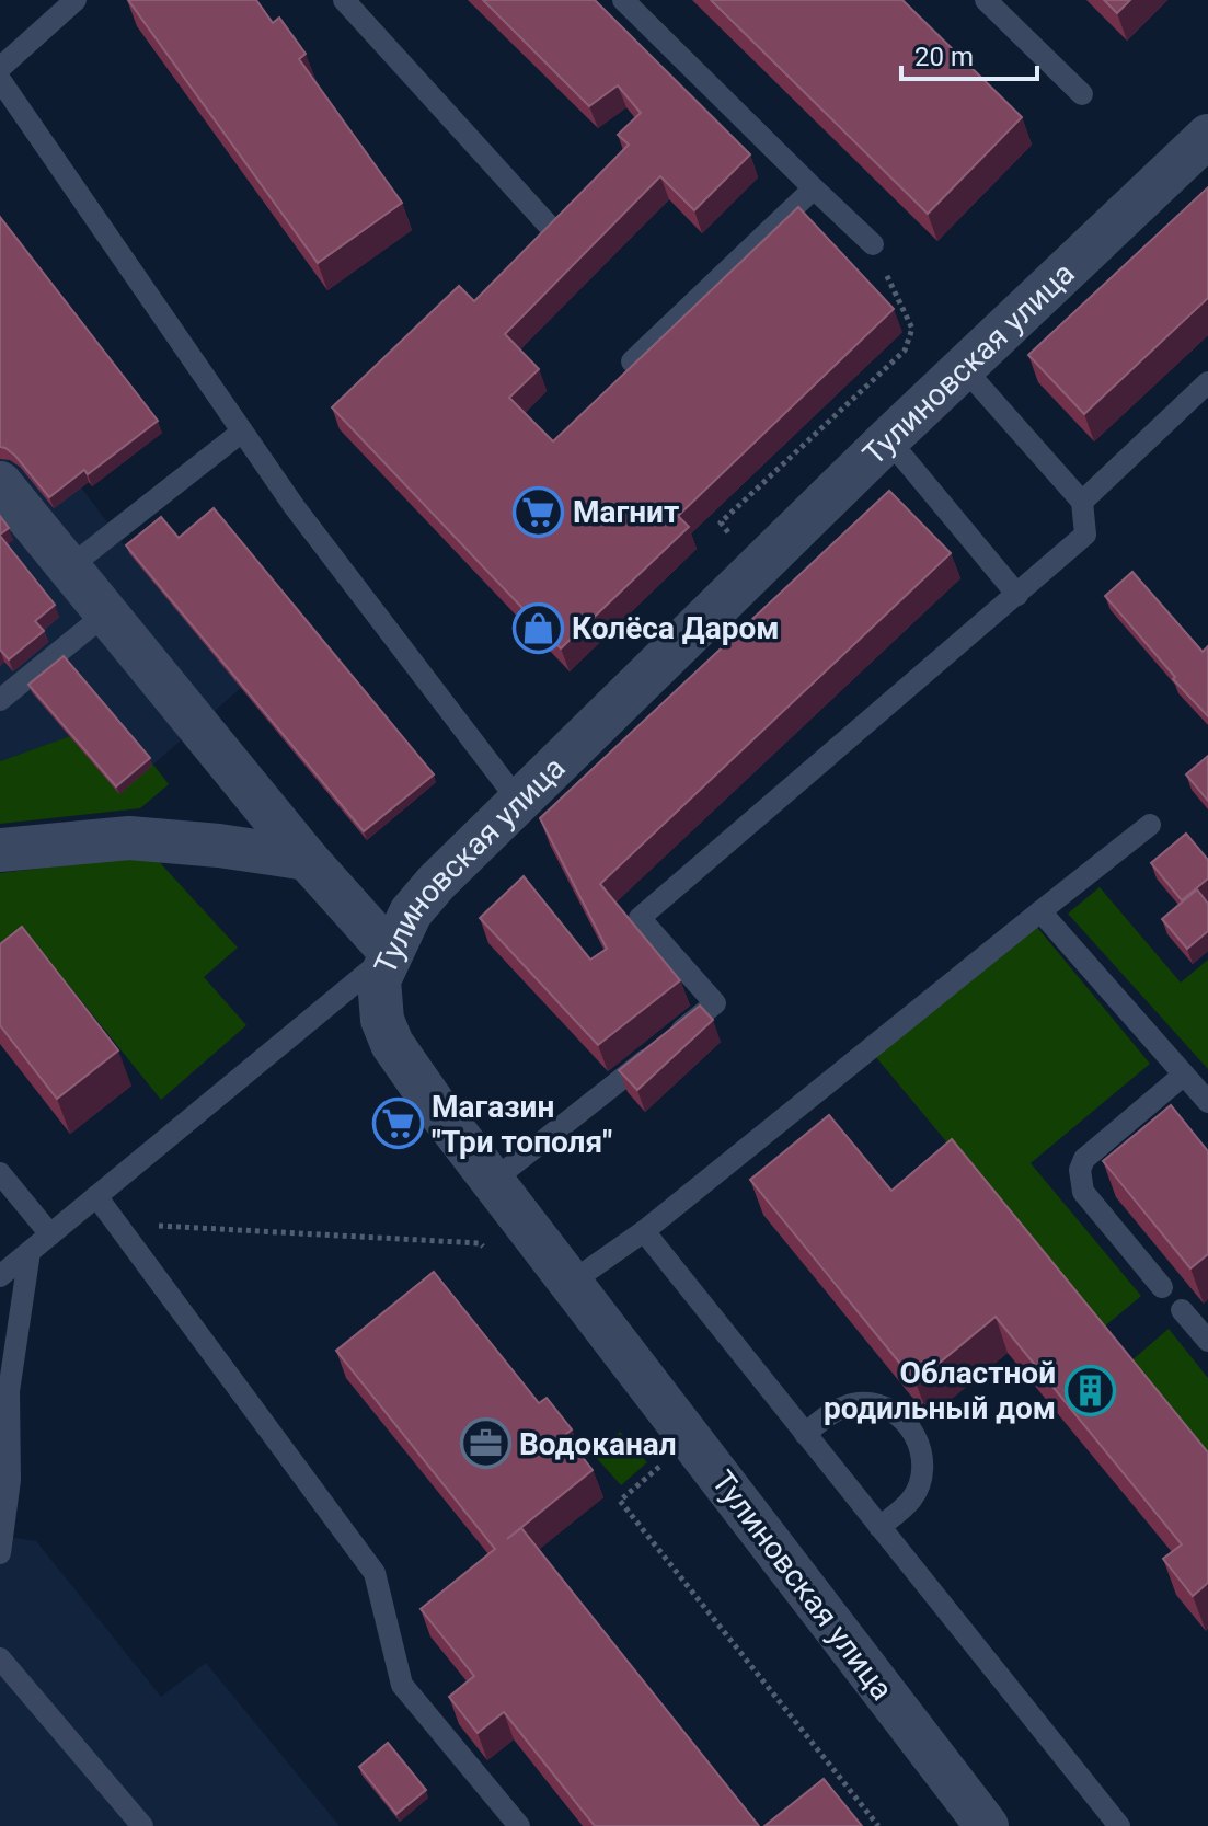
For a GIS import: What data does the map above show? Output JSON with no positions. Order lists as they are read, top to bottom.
{
  "streets": {
    "street": ["Тулиновская улица"]
  },
  "places": {
    "supermarket": ["Магнит", "Магазин \"Три тополя\""],
    "shop": ["Колёса Даром"],
    "building": ["Областной родильный дом"],
    "office": ["Водоканал"]
  },
  "scale_bar": "20 m"
}
